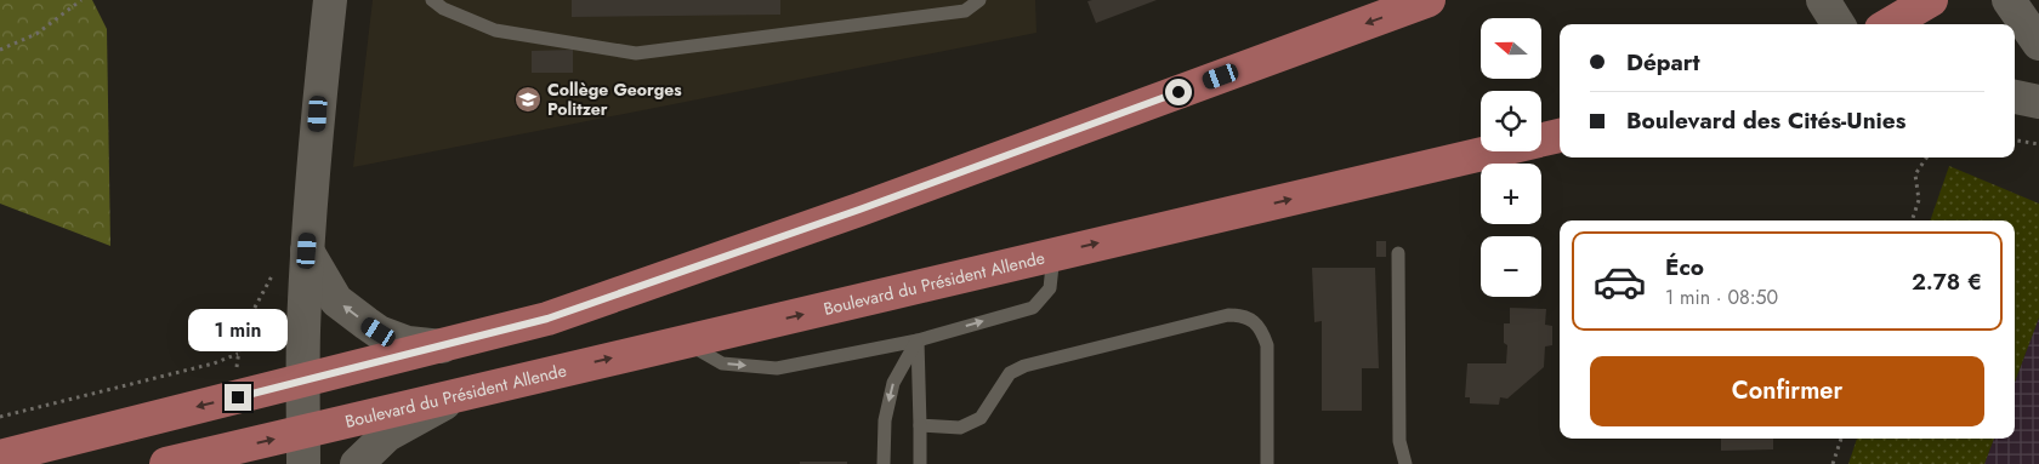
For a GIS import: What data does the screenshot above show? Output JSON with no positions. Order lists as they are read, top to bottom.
{
  "streets": {
    "main road": ["Boulevard du Président Allende"]
  },
  "places": {
    "school or university": ["Collège Georges Politzer"]
  },
  "north": "left",
  "page": {
    "map_buttons": ["+", "−"],
    "banner": ["Départ", "Boulevard des Cités-Unies"],
    "list": [
      {
        "name": "Éco",
        "note": "1 min · 08:50",
        "value": "2.78 €"
      }
    ],
    "bubble": "1 min",
    "buttons": "Confirmer"
  }
}
